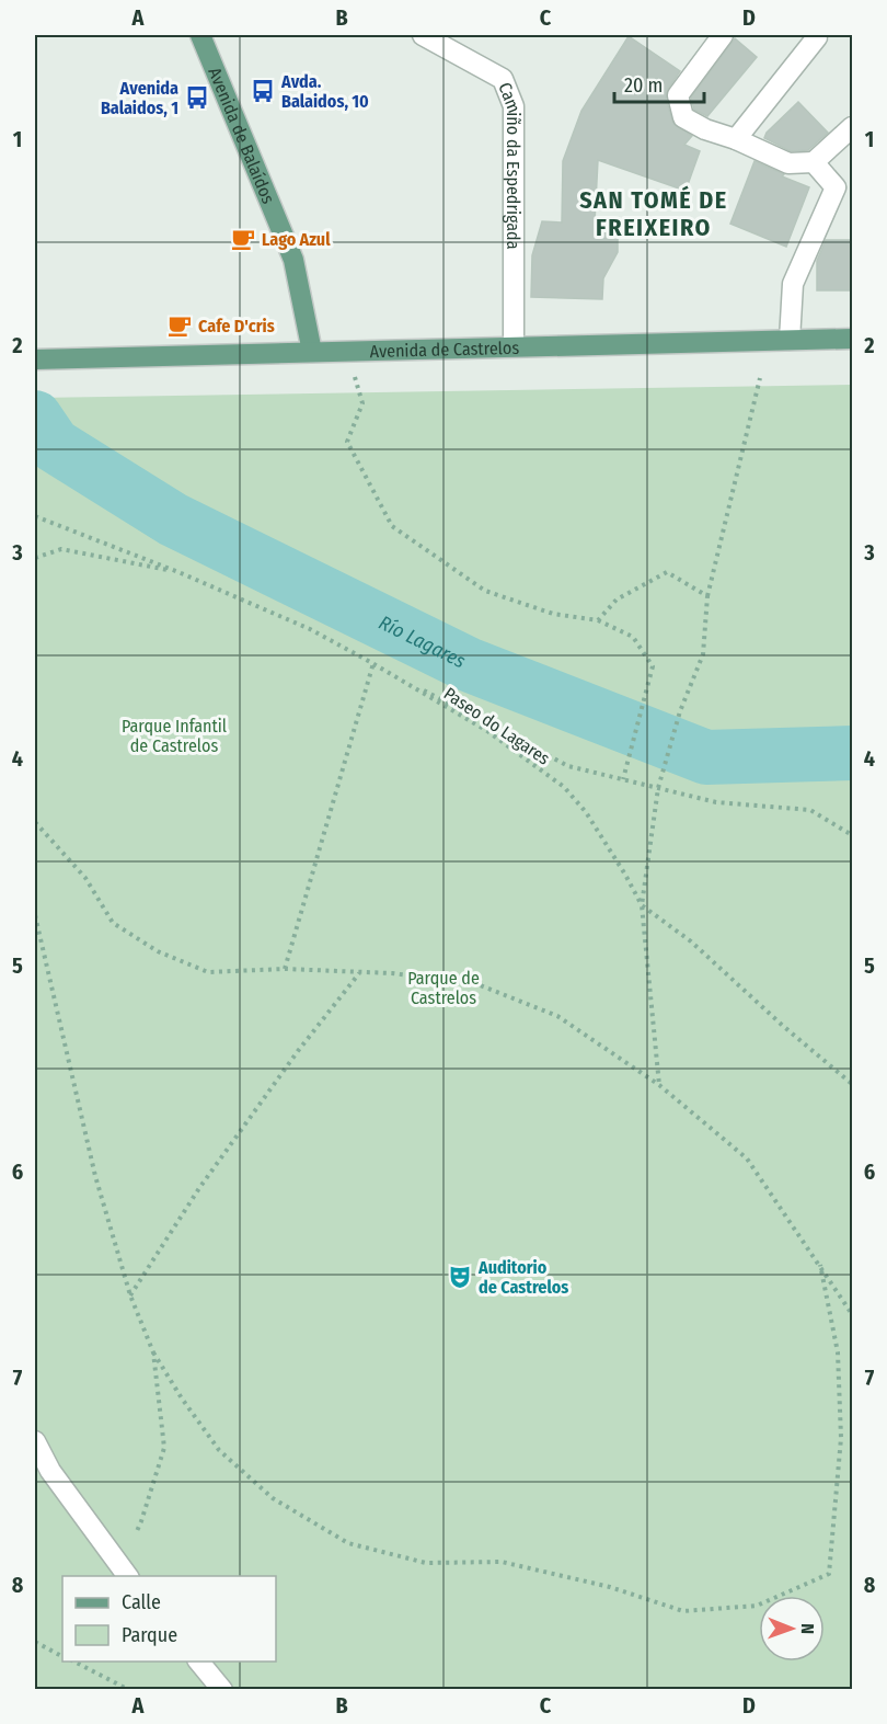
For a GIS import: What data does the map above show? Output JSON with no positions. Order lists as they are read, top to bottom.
{
  "streets": {
    "main road": ["Avenida de Balaídos", "Avenida de Castrelos"],
    "street": ["Camiño da Espedrigada"],
    "path": ["Paseo do Lagares"]
  },
  "crossings": [
    ["Avenida de Balaídos", "Avenida de Castrelos"],
    ["Camiño da Espedrigada", "Avenida de Castrelos"]
  ],
  "districts": ["SAN TOMÉ DE FREIXEIRO"],
  "water": ["Río Lagares"],
  "parks": ["Parque Infantil de Castrelos", "Parque de Castrelos"],
  "places": {
    "bus stop": ["Avda. Balaidos, 10", "Avenida Balaidos, 1"],
    "cafe": ["Lago Azul", "Cafe D'cris"],
    "theatre": ["Auditorio de Castrelos"]
  },
  "legend": ["Calle", "Parque"],
  "scale_bar": "20 m",
  "north": "right",
  "grid": {
    "columns": [
      "A",
      "B",
      "C",
      "D"
    ],
    "rows": [
      "1",
      "2",
      "3",
      "4",
      "5",
      "6",
      "7",
      "8"
    ]
  }
}
